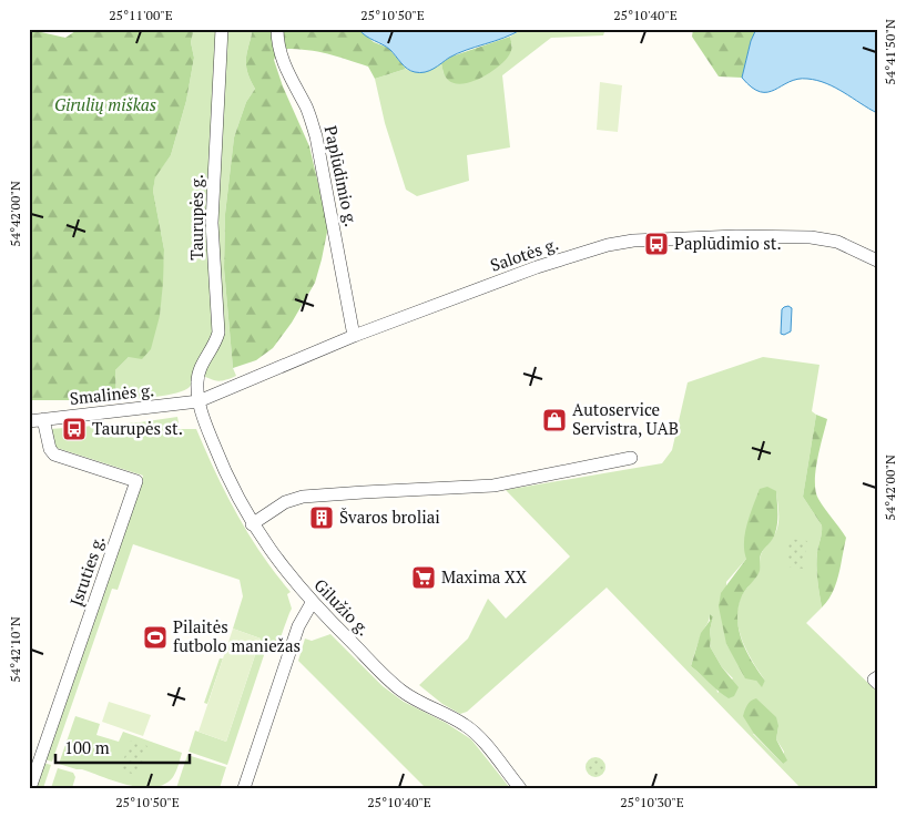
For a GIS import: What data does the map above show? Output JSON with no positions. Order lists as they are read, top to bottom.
{
  "streets": {
    "street": [
      "Paplūdimio g.",
      "Taurupės g.",
      "Salotės g.",
      "Smalinės g.",
      "Įsruties g.",
      "Gilužio g."
    ]
  },
  "crossings": [
    ["Paplūdimio g.", "Salotės g."],
    ["Taurupės g.", "Salotės g."],
    ["Taurupės g.", "Smalinės g."],
    ["Taurupės g.", "Gilužio g."],
    ["Salotės g.", "Smalinės g."],
    ["Salotės g.", "Gilužio g."],
    ["Smalinės g.", "Įsruties g."],
    ["Smalinės g.", "Gilužio g."]
  ],
  "parks": ["Girulių miškas"],
  "places": {
    "bus stop": ["Paplūdimio st.", "Taurupės st."],
    "shop": ["Autoservice Servistra, UAB"],
    "building": ["Švaros broliai"],
    "supermarket": ["Maxima XX"],
    "sports": ["Pilaitės futbolo maniežas"]
  },
  "scale_bar": "100 m",
  "coordinates": [
    "25°11'00\"E",
    "25°10'50\"E",
    "25°10'40\"E",
    "54°41'50\"N",
    "54°42'00\"N",
    "54°42'10\"N",
    "25°10'30\"E"
  ]
}
